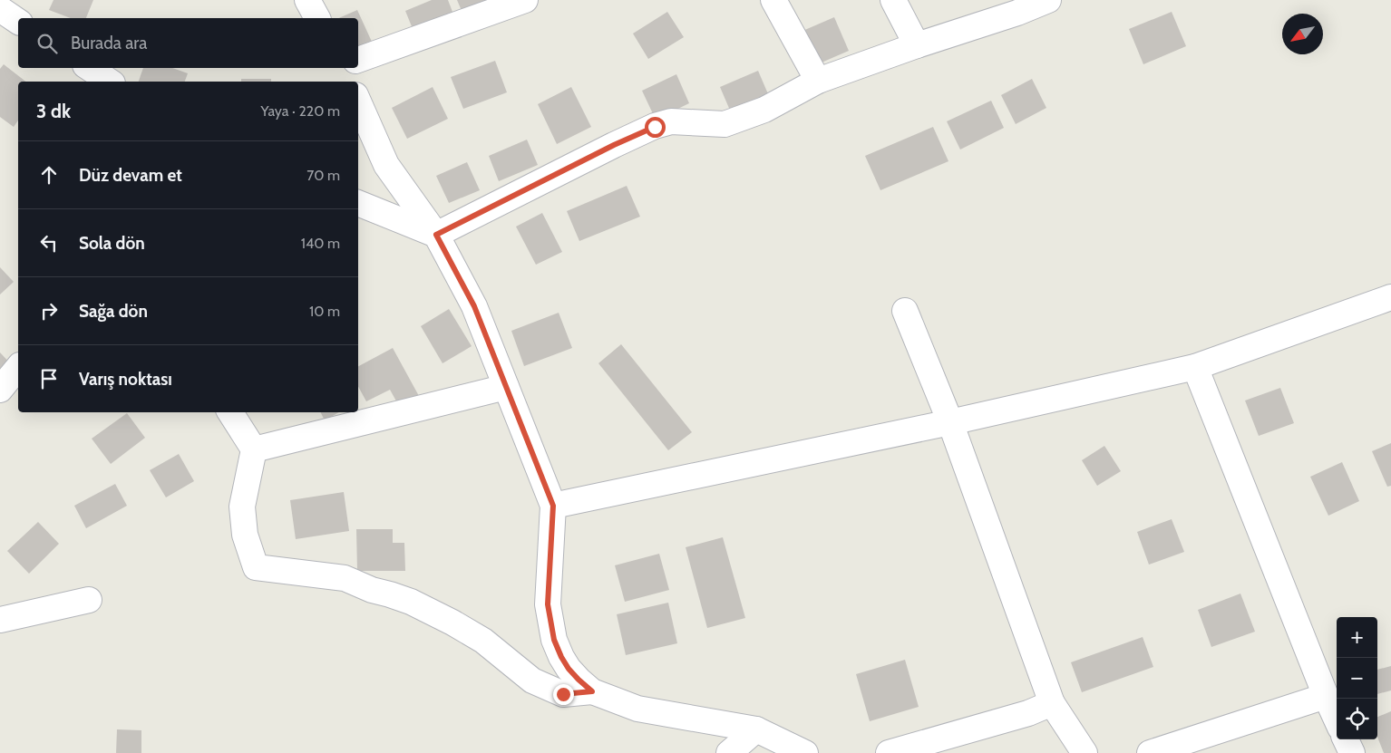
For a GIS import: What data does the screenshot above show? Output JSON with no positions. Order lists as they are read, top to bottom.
{
  "north": "bottom left",
  "page": {
    "search": "Burada ara",
    "heading": ["3 dk", "Yaya · 220 m"],
    "list": [
      ["Düz devam et", "70 m"],
      ["Sola dön", "140 m"],
      ["Sağa dön", "10 m"],
      "Varış noktası"
    ],
    "map_buttons": ["+", "−"]
  }
}
